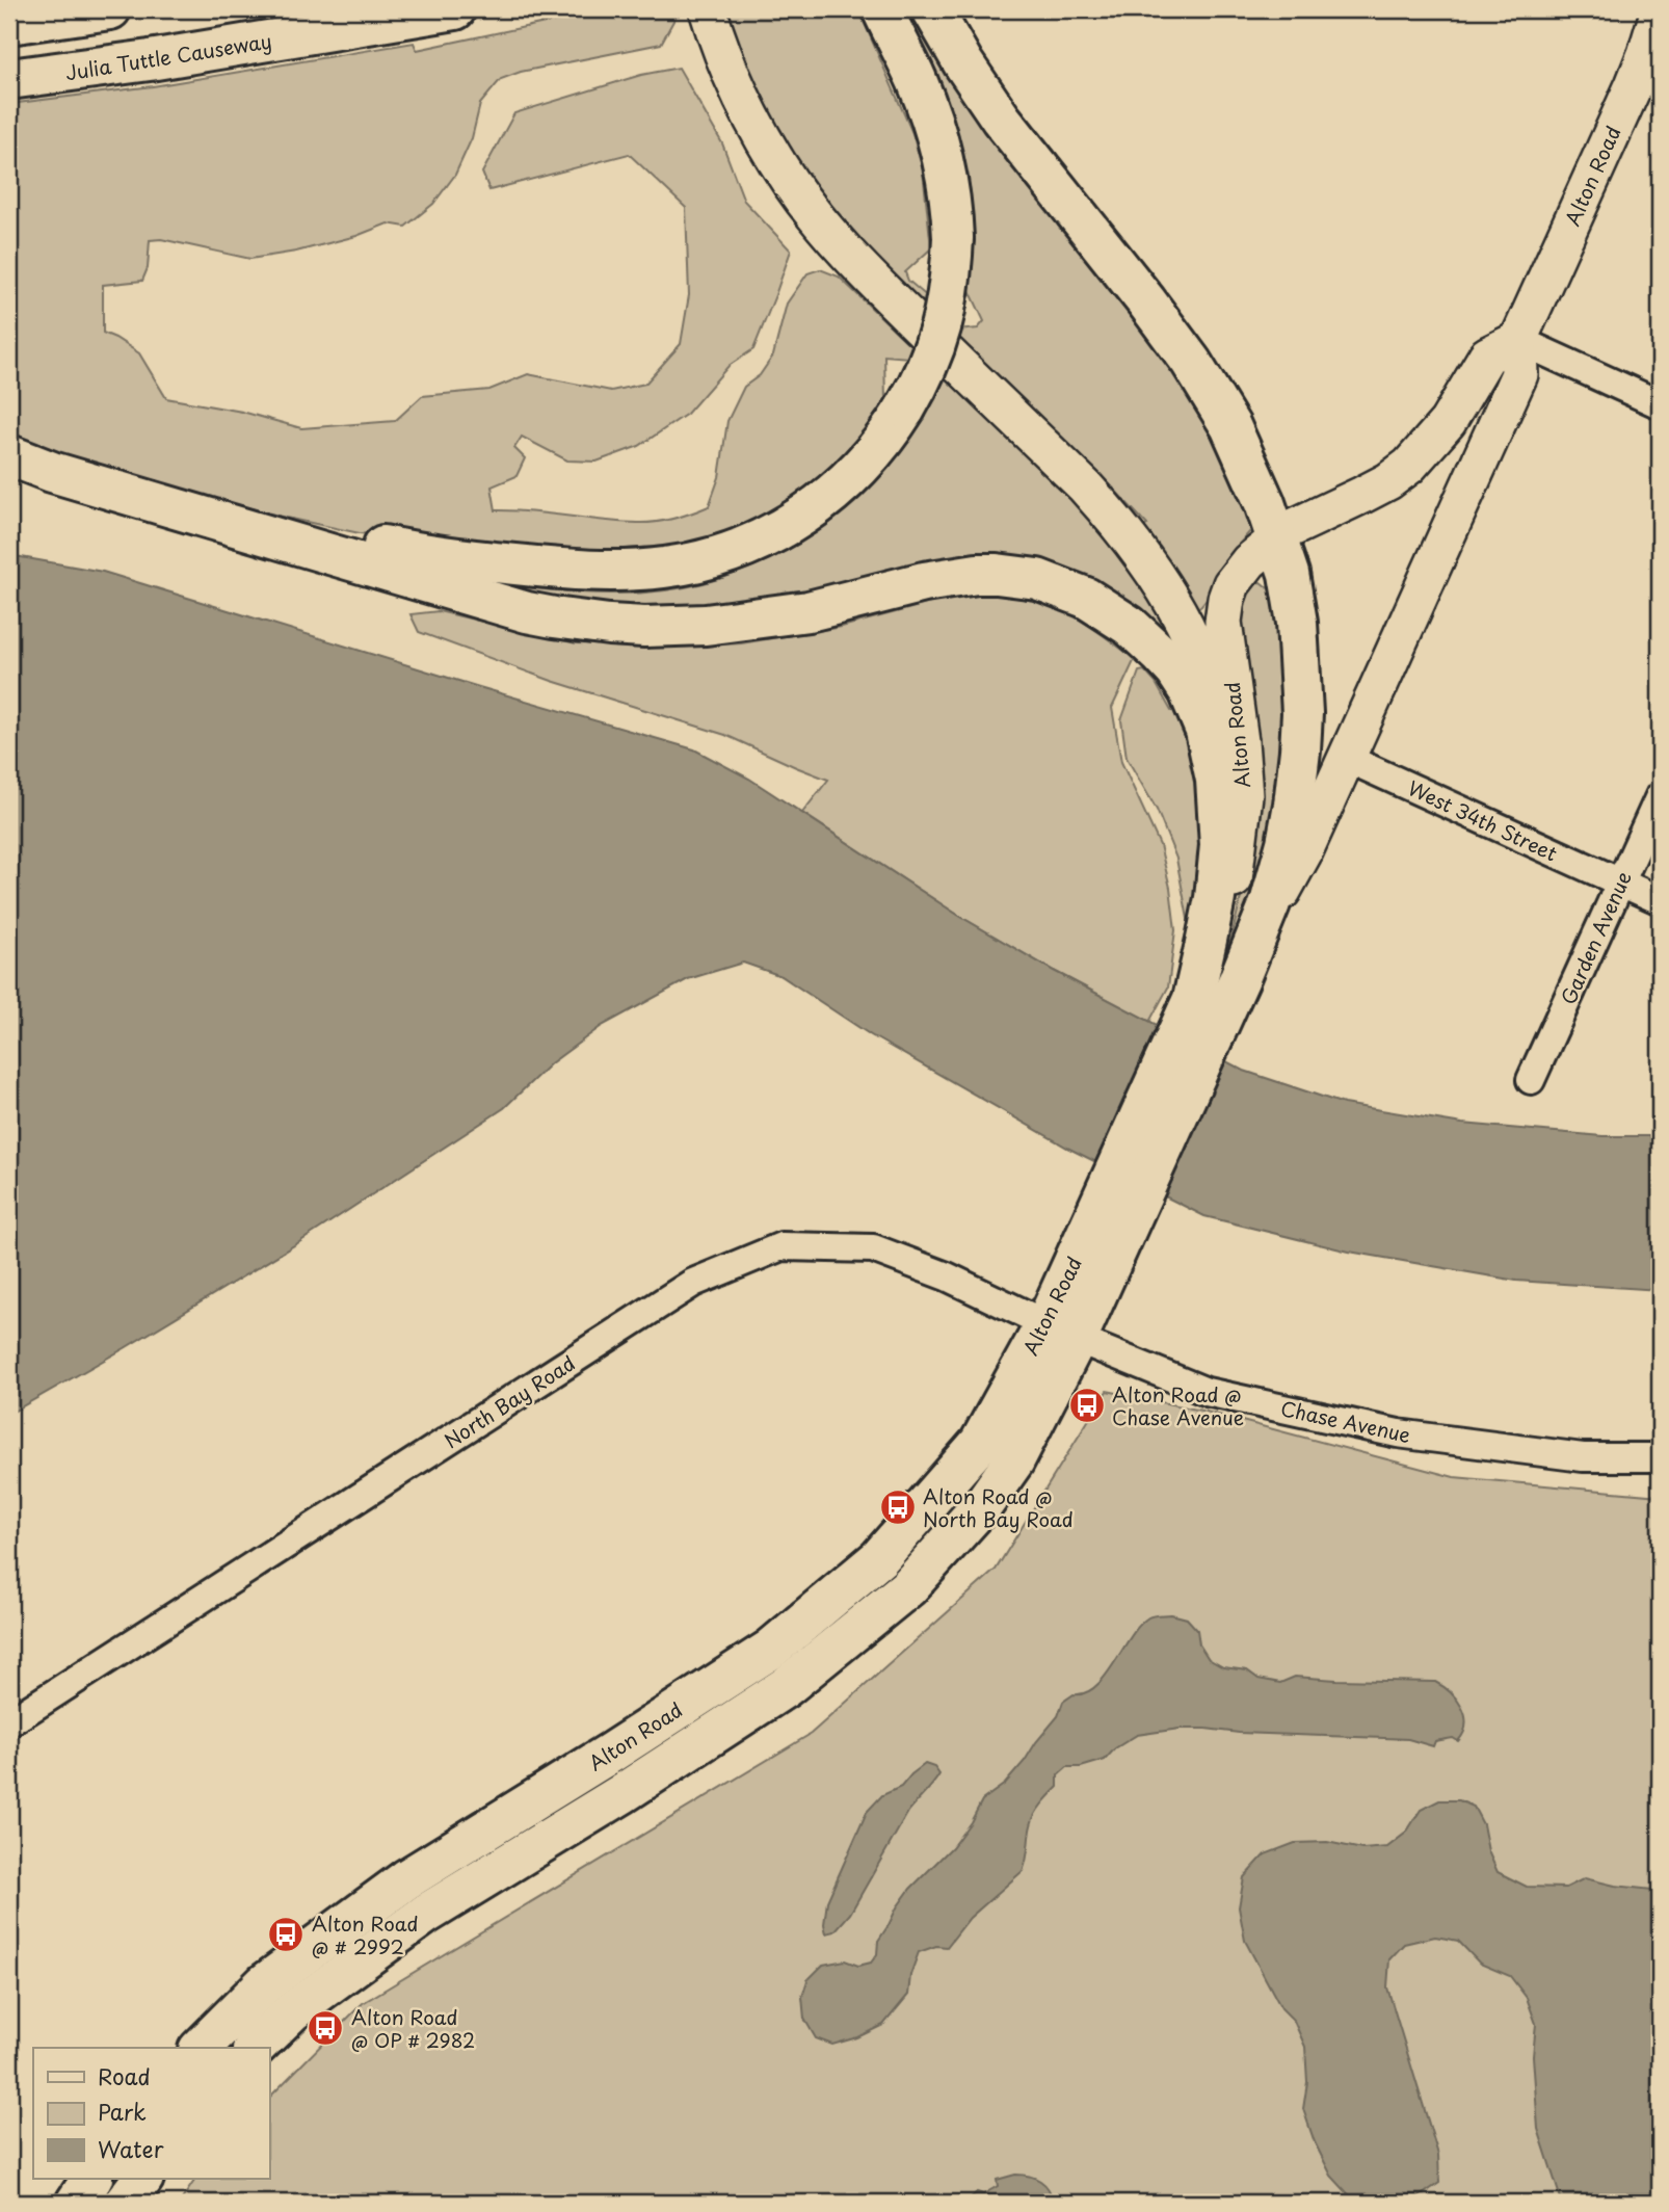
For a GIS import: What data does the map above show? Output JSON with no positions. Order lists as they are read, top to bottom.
{
  "streets": {
    "highway": ["Julia Tuttle Causeway", "Alton Road"],
    "street": [
      "West 34th Street",
      "Garden Avenue",
      "North Bay Road",
      "Chase Avenue"
    ]
  },
  "crossings": [
    ["Alton Road", "West 34th Street"],
    ["Alton Road", "North Bay Road"],
    ["Alton Road", "Chase Avenue"],
    ["West 34th Street", "Garden Avenue"],
    ["North Bay Road", "Chase Avenue"]
  ],
  "places": {
    "bus stop": [
      "Alton Road @ Chase Avenue",
      "Alton Road @ North Bay Road",
      "Alton Road @ # 2992",
      "Alton Road @ OP # 2982"
    ]
  },
  "legend": ["Road", "Park", "Water"]
}
